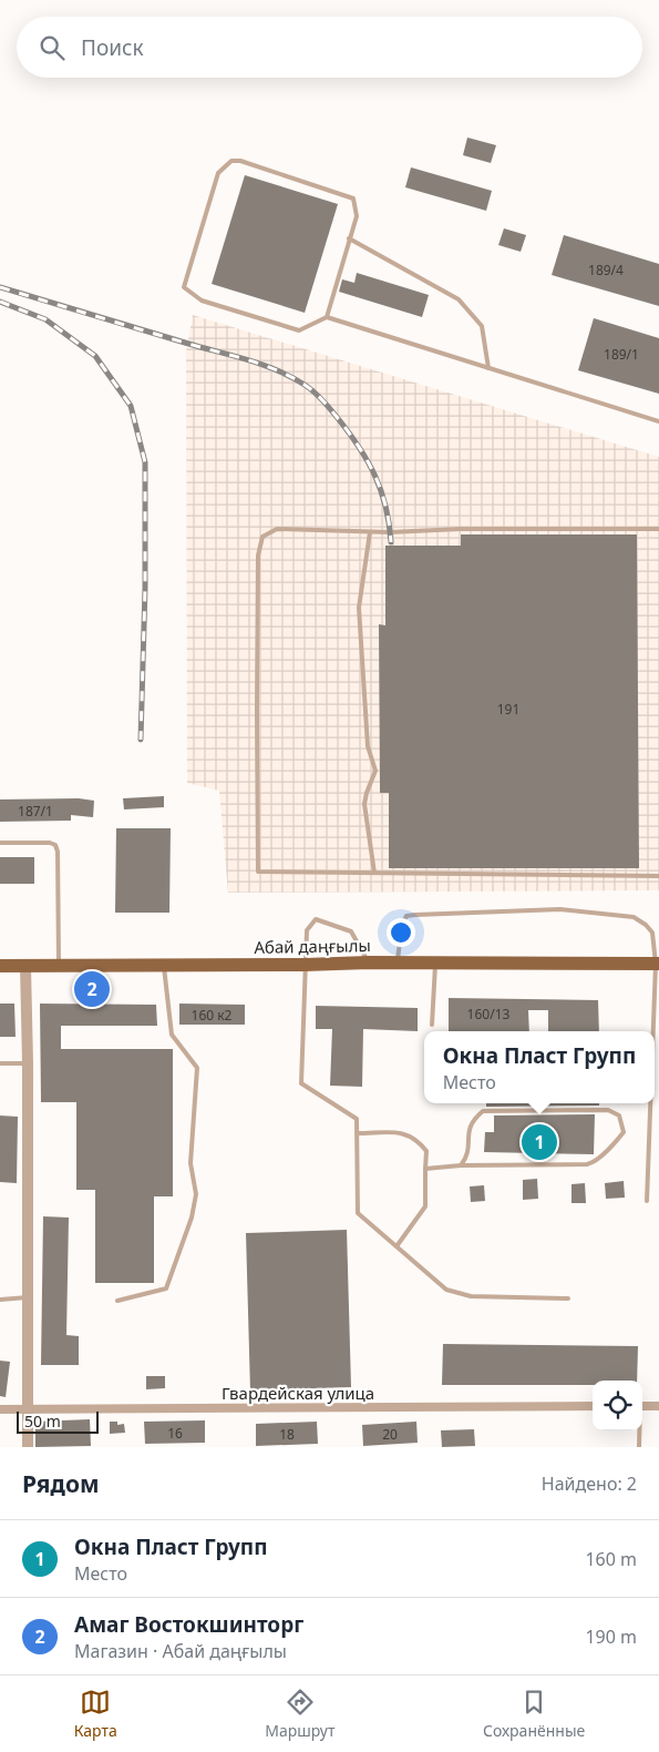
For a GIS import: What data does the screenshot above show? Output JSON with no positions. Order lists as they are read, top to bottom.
{
  "streets": {
    "main road": ["Абай даңғылы"],
    "street": ["Гвардейская улица"]
  },
  "house_numbers": [
    "189/4",
    "189/1",
    "191",
    "187/1",
    "160/13",
    "160 к2",
    "16",
    "18",
    "20"
  ],
  "scale_bar": "50 m",
  "page": {
    "search": "Поиск",
    "pins": ["2", "1"],
    "popup": ["Окна Пласт Групп", "Место"],
    "scale": "50 m",
    "heading": ["Рядом", "Найдено: 2"],
    "list": [
      {
        "mark": "1",
        "name": "Окна Пласт Групп",
        "note": "Место",
        "value": "160 m"
      },
      {
        "mark": "2",
        "name": "Амаг Востокшинторг",
        "note": "Магазин · Абай даңғылы",
        "value": "190 m"
      }
    ],
    "nav": ["Карта", "Маршрут", "Сохранённые"]
  }
}
